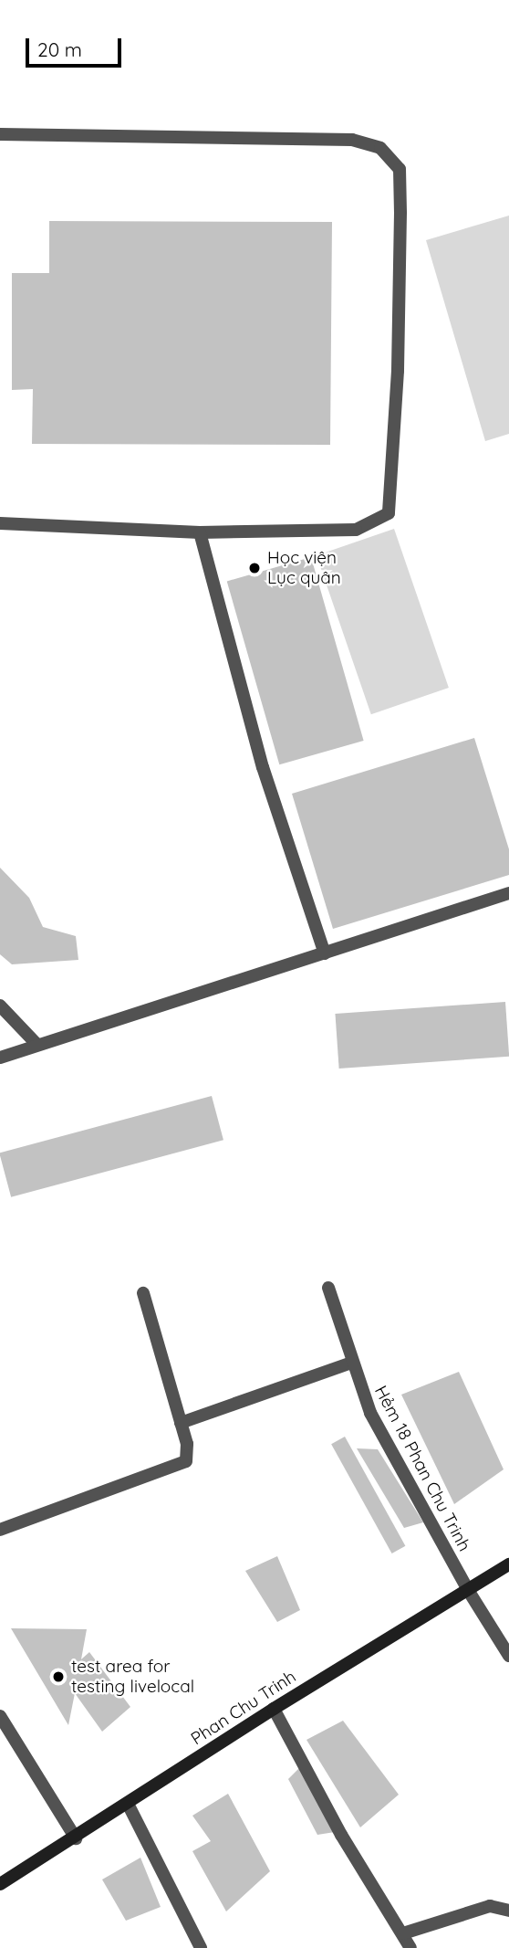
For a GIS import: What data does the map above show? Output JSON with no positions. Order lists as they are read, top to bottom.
{
  "streets": {
    "main road": ["Phan Chu Trinh"],
    "street": ["Hẻm 18 Phan Chu Trinh"]
  },
  "crossings": [
    ["Hẻm 18 Phan Chu Trinh", "Phan Chu Trinh"]
  ],
  "places": ["Học viện Lục quân", "test area for testing livelocal"],
  "scale_bar": "20 m"
}
